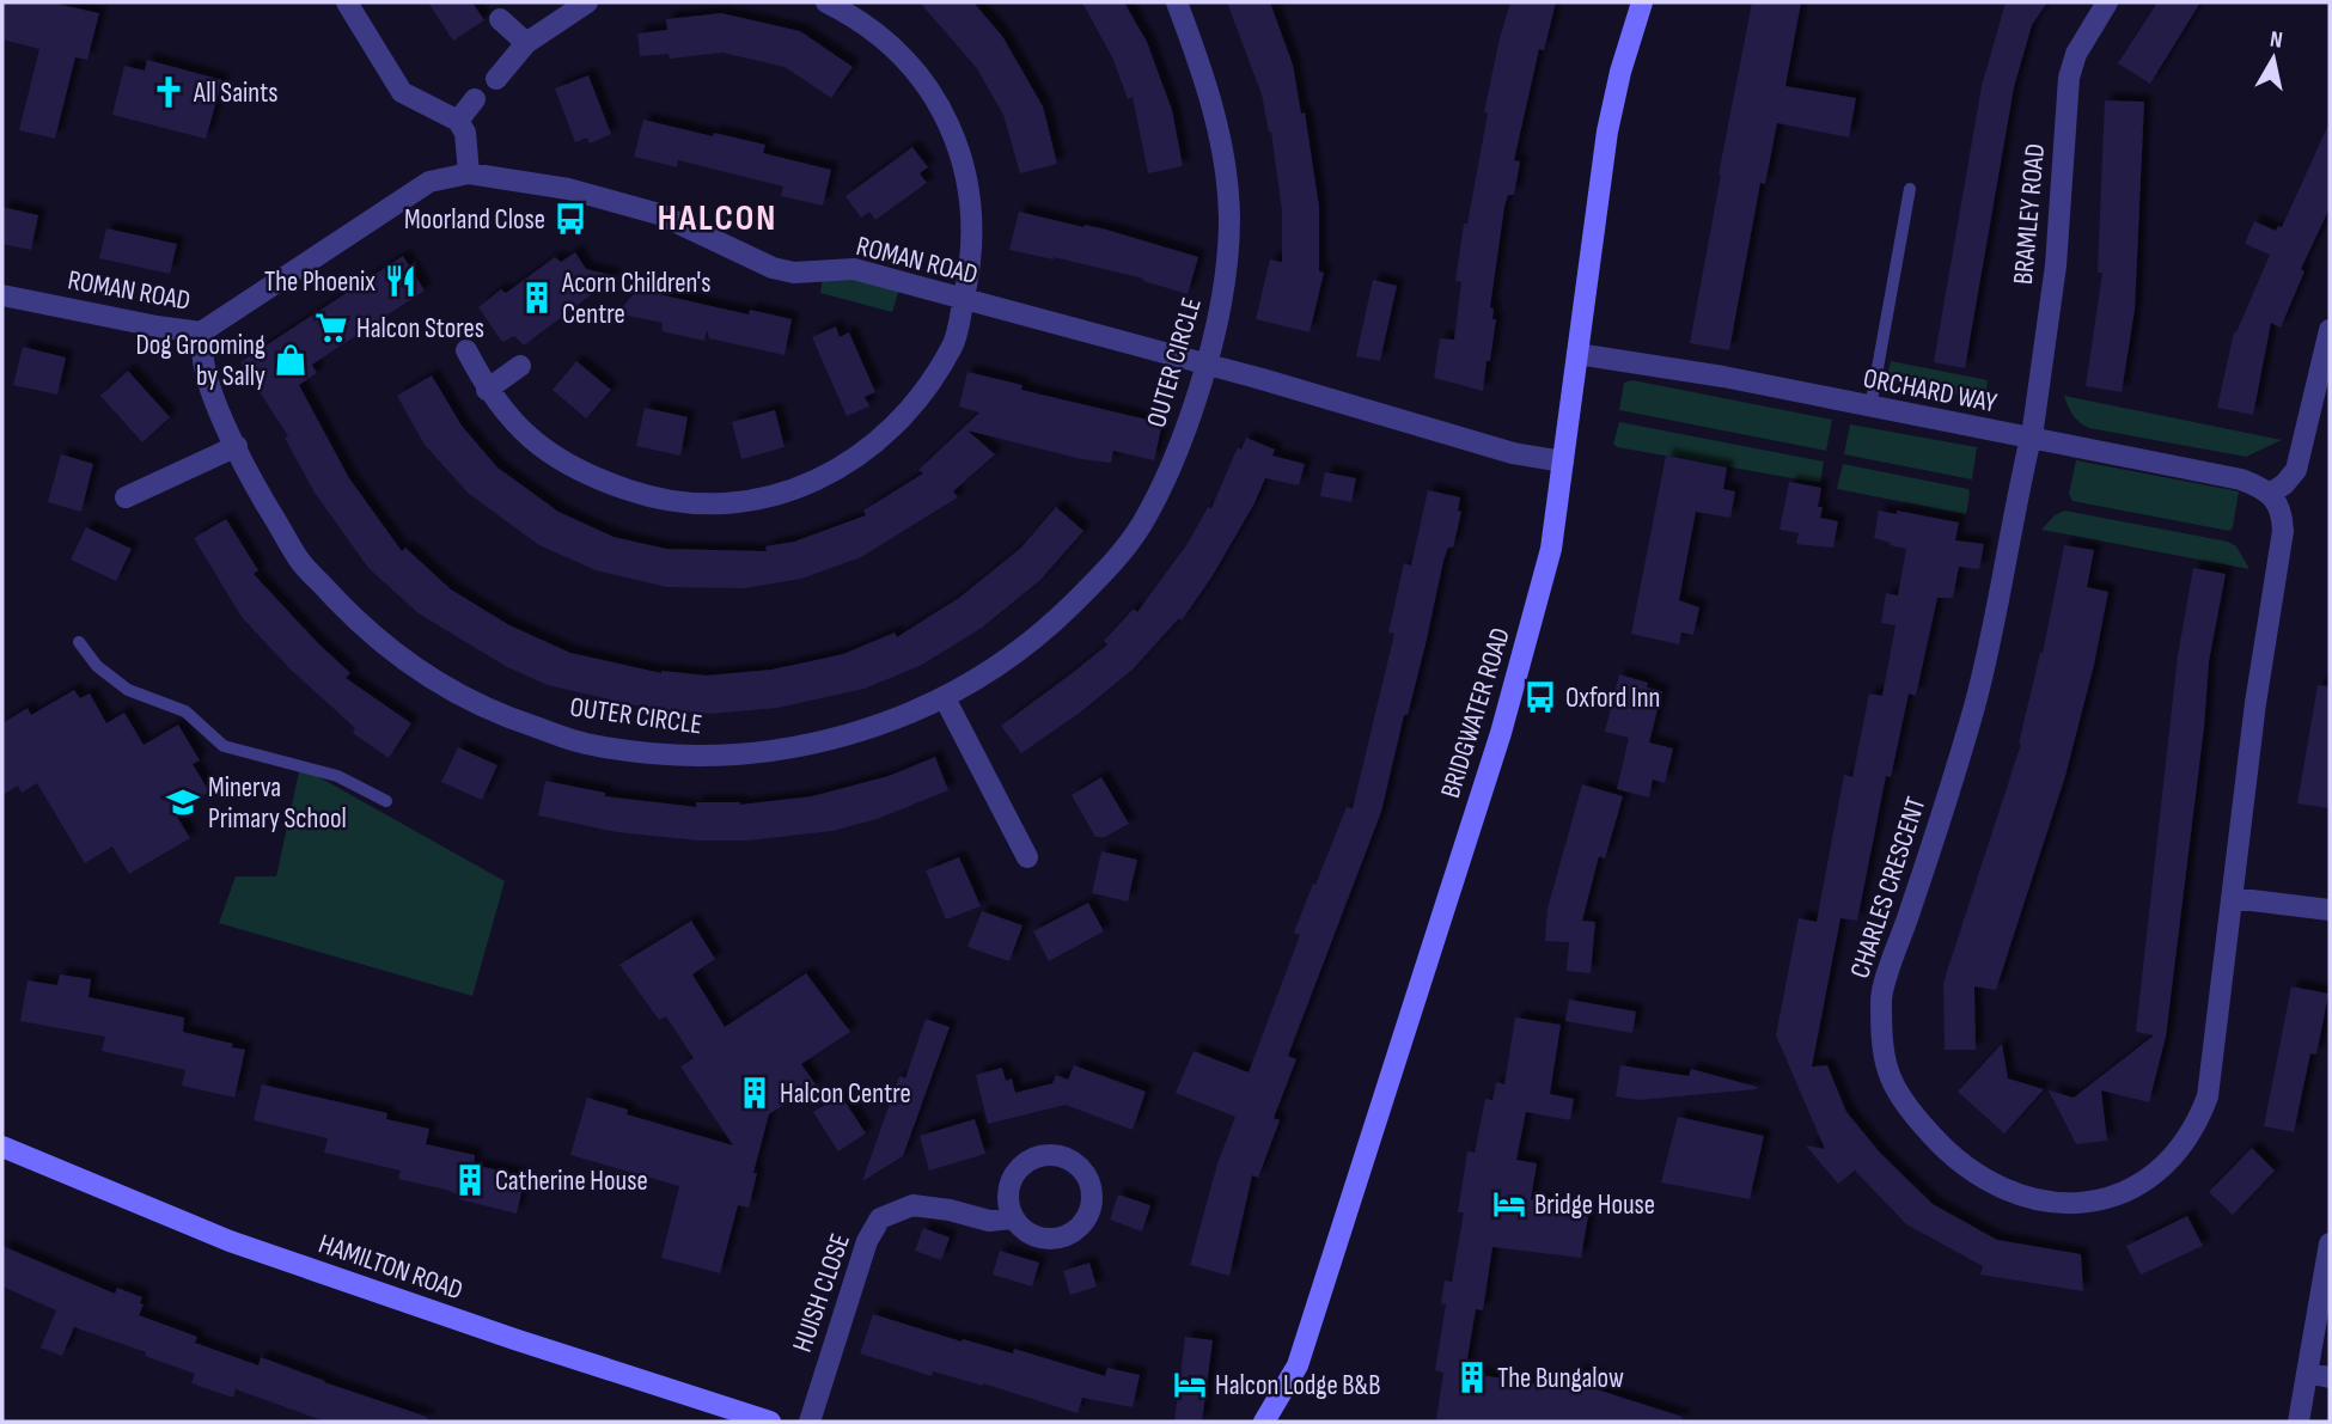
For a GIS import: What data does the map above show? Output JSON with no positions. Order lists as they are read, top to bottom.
{
  "streets": {
    "street": [
      "BRAMLEY ROAD",
      "ROMAN ROAD",
      "OUTER CIRCLE",
      "ORCHARD WAY",
      "BRIDGWATER ROAD",
      "CHARLES CRESCENT",
      "HAMILTON ROAD",
      "HUISH CLOSE"
    ]
  },
  "crossings": [
    ["BRAMLEY ROAD", "ORCHARD WAY"],
    ["BRAMLEY ROAD", "CHARLES CRESCENT"],
    ["ROMAN ROAD", "OUTER CIRCLE"],
    ["ROMAN ROAD", "BRIDGWATER ROAD"],
    ["ORCHARD WAY", "BRIDGWATER ROAD"],
    ["ORCHARD WAY", "CHARLES CRESCENT"]
  ],
  "districts": ["HALCON"],
  "places": {
    "church": ["All Saints"],
    "bus stop": ["Moorland Close", "Oxford Inn"],
    "restaurant": ["The Phoenix"],
    "building": [
      "Acorn Children's Centre",
      "Halcon Centre",
      "Catherine House",
      "The Bungalow"
    ],
    "supermarket": ["Halcon Stores"],
    "shop": ["Dog Grooming by Sally"],
    "school or university": ["Minerva Primary School"],
    "hotel": ["Bridge House", "Halcon Lodge B&B"]
  },
  "north": "top"
}
